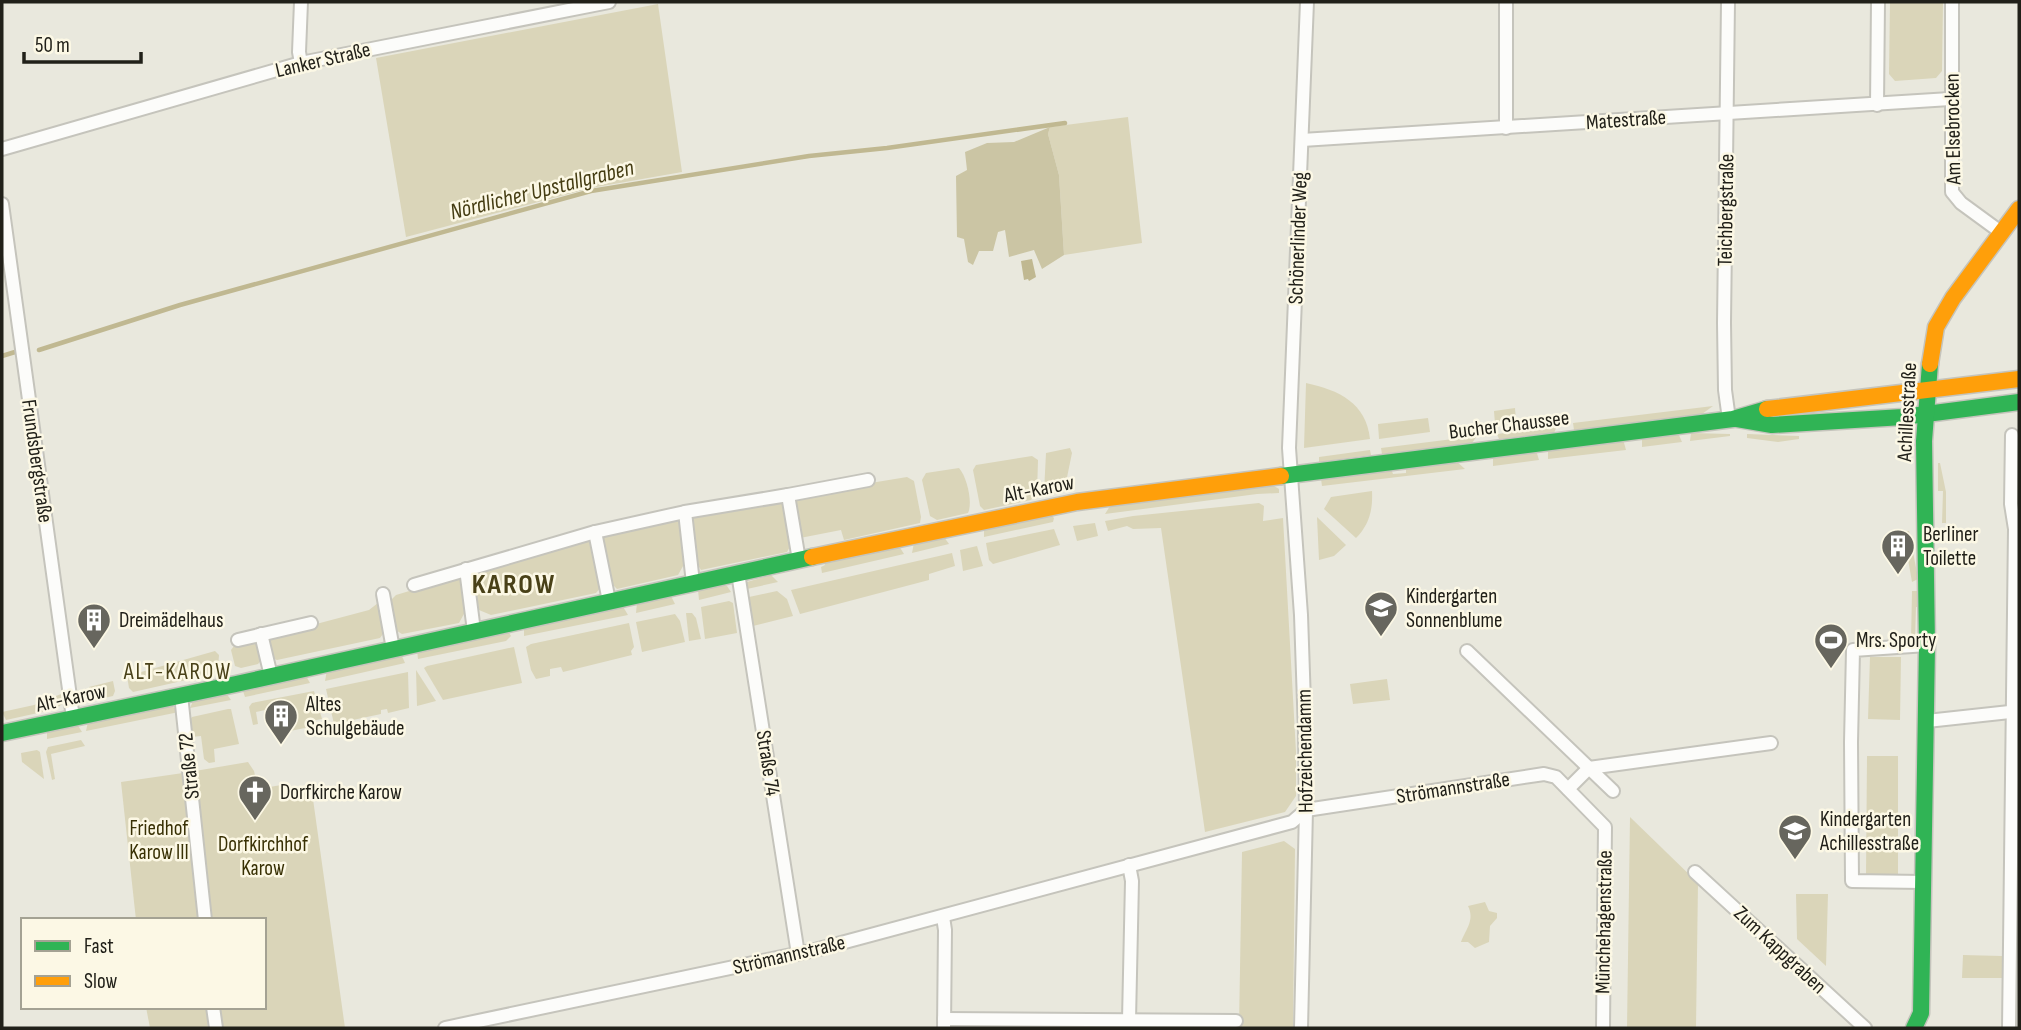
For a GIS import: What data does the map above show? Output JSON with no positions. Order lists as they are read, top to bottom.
{
  "streets": {
    "main road": ["Achillesstraße", "Bucher Chaussee", "Alt-Karow"],
    "street": [
      "Lanker Straße",
      "Matestraße",
      "Am Elsebrocken",
      "Teichbergstraße",
      "Schönerlinder Weg",
      "Frundsbergstraße",
      "Hofzeichendamm",
      "Straße 74",
      "Straße 72",
      "Strömannstraße",
      "Münchehagenstraße",
      "Zum Kappgraben"
    ]
  },
  "crossings": [
    ["Matestraße", "Am Elsebrocken"],
    ["Matestraße", "Teichbergstraße"],
    ["Matestraße", "Schönerlinder Weg"],
    ["Am Elsebrocken", "Achillesstraße"],
    ["Teichbergstraße", "Bucher Chaussee"],
    ["Schönerlinder Weg", "Bucher Chaussee"],
    ["Schönerlinder Weg", "Alt-Karow"],
    ["Schönerlinder Weg", "Hofzeichendamm"],
    ["Achillesstraße", "Bucher Chaussee"],
    ["Bucher Chaussee", "Alt-Karow"],
    ["Bucher Chaussee", "Hofzeichendamm"],
    ["Frundsbergstraße", "Alt-Karow"],
    ["Alt-Karow", "Hofzeichendamm"],
    ["Alt-Karow", "Straße 74"],
    ["Alt-Karow", "Straße 72"],
    ["Hofzeichendamm", "Strömannstraße"],
    ["Straße 74", "Strömannstraße"],
    ["Strömannstraße", "Münchehagenstraße"]
  ],
  "districts": ["KAROW", "ALT-KAROW"],
  "water": ["Nördlicher Upstallgraben"],
  "parks": ["Friedhof Karow III", "Dorfkirchhof Karow"],
  "places": {
    "building": ["Berliner Toilette", "Dreimädelhaus", "Altes Schulgebäude"],
    "school or university": ["Kindergarten Sonnenblume", "Kindergarten Achillesstraße"],
    "sports": ["Mrs. Sporty"],
    "church": ["Dorfkirche Karow"]
  },
  "legend": ["Fast", "Slow"],
  "scale_bar": "50 m"
}
